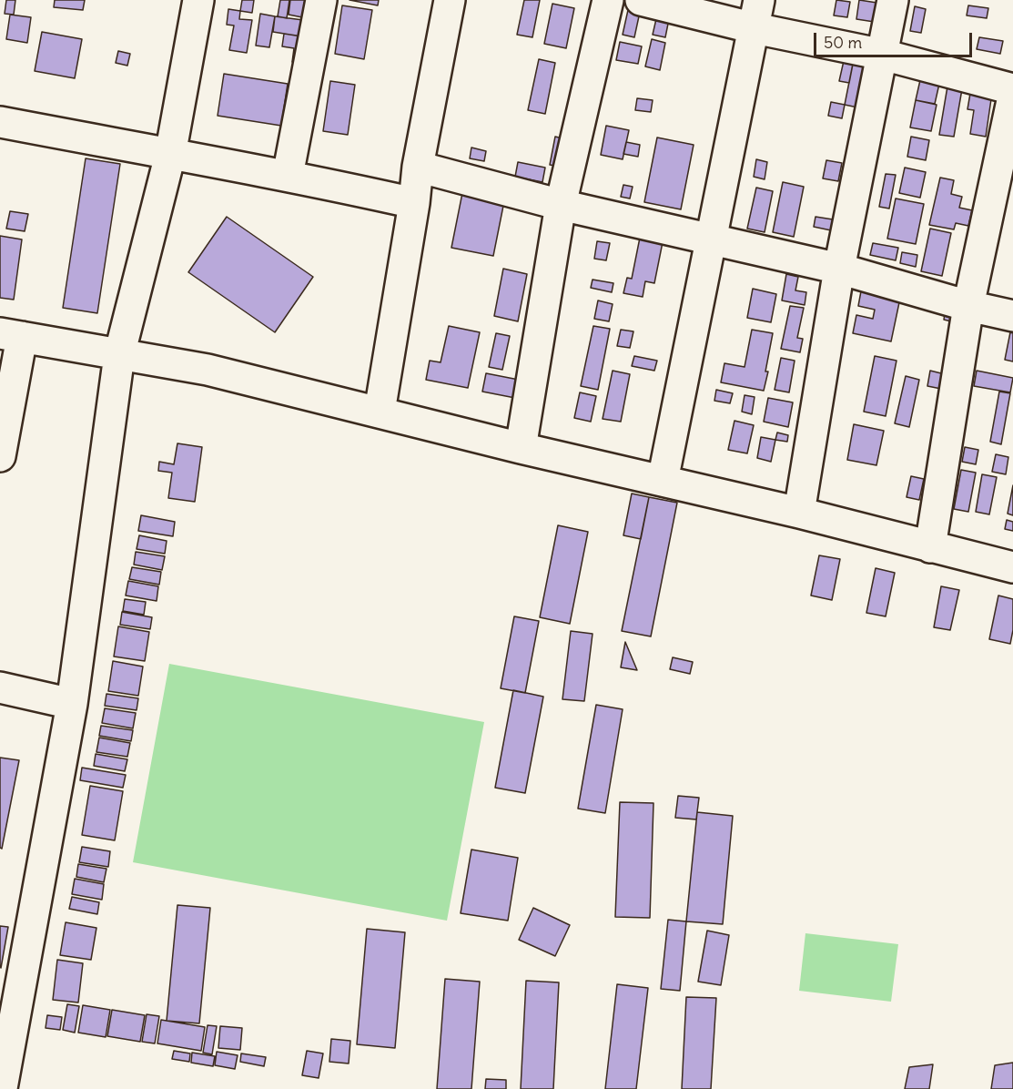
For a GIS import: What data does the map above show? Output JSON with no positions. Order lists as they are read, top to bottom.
{
  "scale_bar": "50 m"
}
